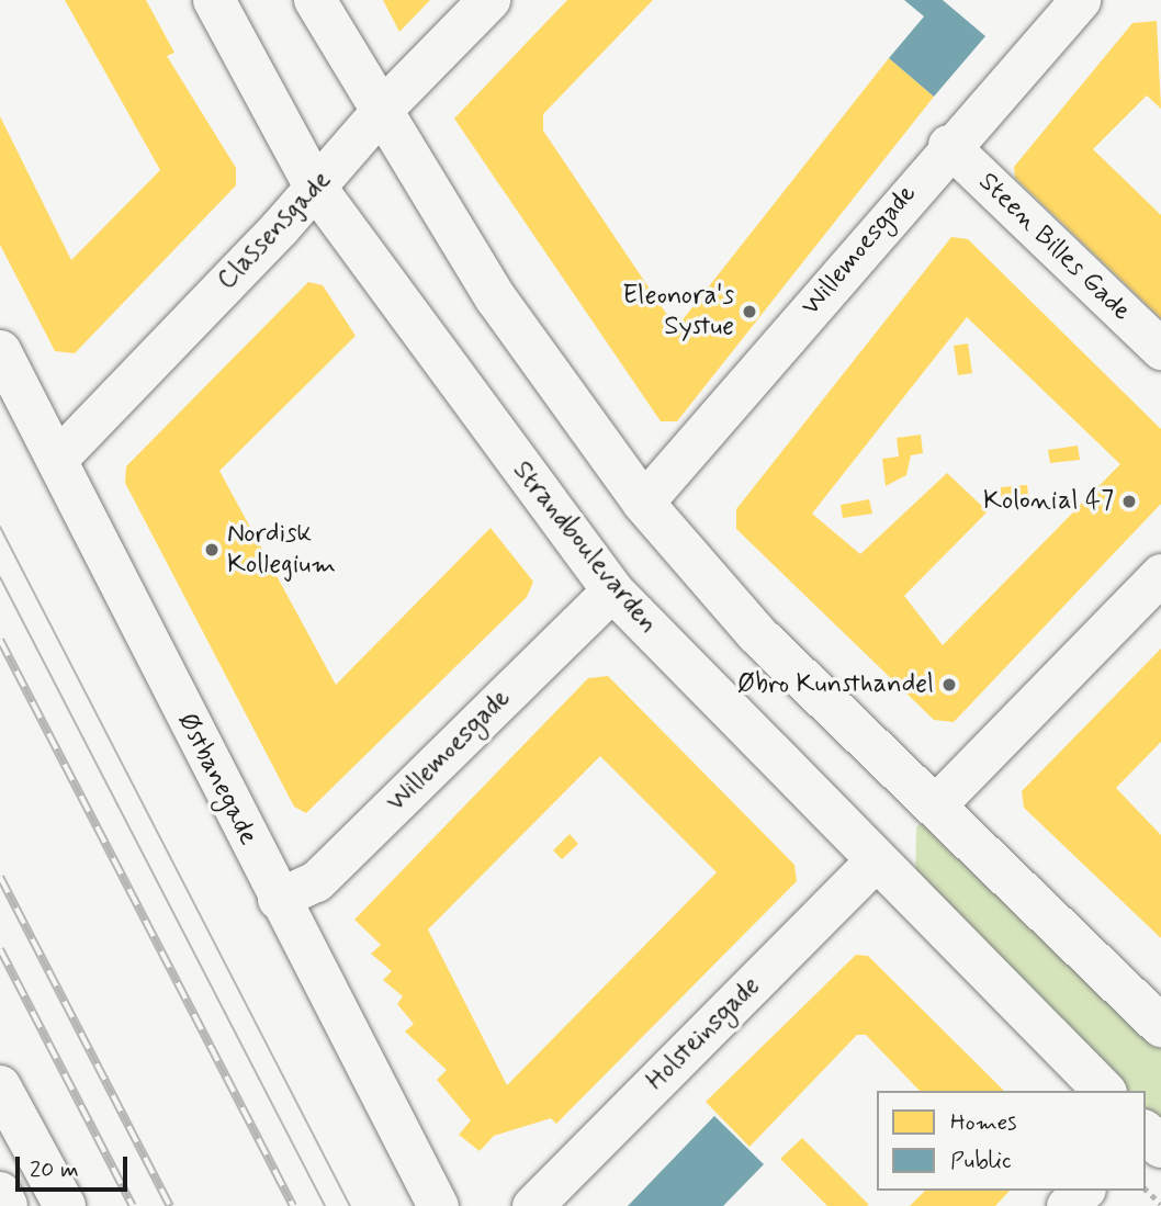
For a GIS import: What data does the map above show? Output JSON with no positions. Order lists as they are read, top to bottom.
{
  "streets": {
    "street": [
      "Classensgade",
      "Steen Billes Gade",
      "Willemoesgade",
      "Strandboulevarden",
      "Østbanegade",
      "Holsteinsgade"
    ]
  },
  "crossings": [
    ["Classensgade", "Strandboulevarden"],
    ["Classensgade", "Østbanegade"],
    ["Steen Billes Gade", "Willemoesgade"],
    ["Willemoesgade", "Strandboulevarden"],
    ["Willemoesgade", "Østbanegade"],
    ["Strandboulevarden", "Holsteinsgade"]
  ],
  "places": [
    "Eleonora's Systue",
    "Kolonial 47",
    "Nordisk Kollegium",
    "Øbro Kunsthandel"
  ],
  "legend": ["Homes", "Public"],
  "scale_bar": "20 m"
}
